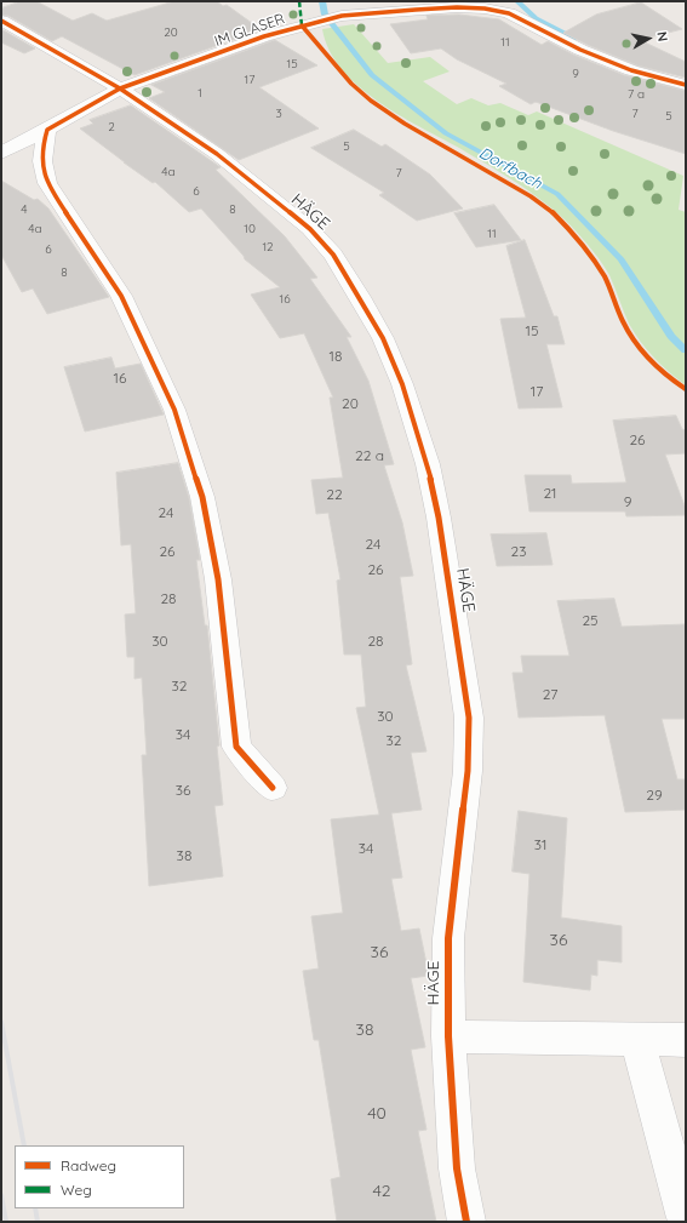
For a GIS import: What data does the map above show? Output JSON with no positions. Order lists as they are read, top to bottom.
{
  "streets": {
    "street": ["IM GLASER", "HÄGE"]
  },
  "crossings": [
    ["IM GLASER", "HÄGE"]
  ],
  "water": ["Dorfbach"],
  "house_numbers": [
    "20",
    "11",
    "15",
    "9",
    "17",
    "1",
    "7 a",
    "3",
    "7",
    "5",
    "2",
    "5",
    "4a",
    "7",
    "6",
    "4",
    "8",
    "4a",
    "10",
    "11",
    "12",
    "6",
    "8",
    "16",
    "15",
    "18",
    "16",
    "17",
    "20",
    "26",
    "22 a",
    "21",
    "22",
    "9",
    "24",
    "24",
    "26",
    "23",
    "26",
    "28",
    "25",
    "30",
    "28",
    "32",
    "27",
    "30",
    "34",
    "32",
    "36",
    "29",
    "31",
    "34",
    "38",
    "36",
    "36",
    "38",
    "40",
    "42"
  ],
  "legend": ["Radweg", "Weg"],
  "north": "right"
}
